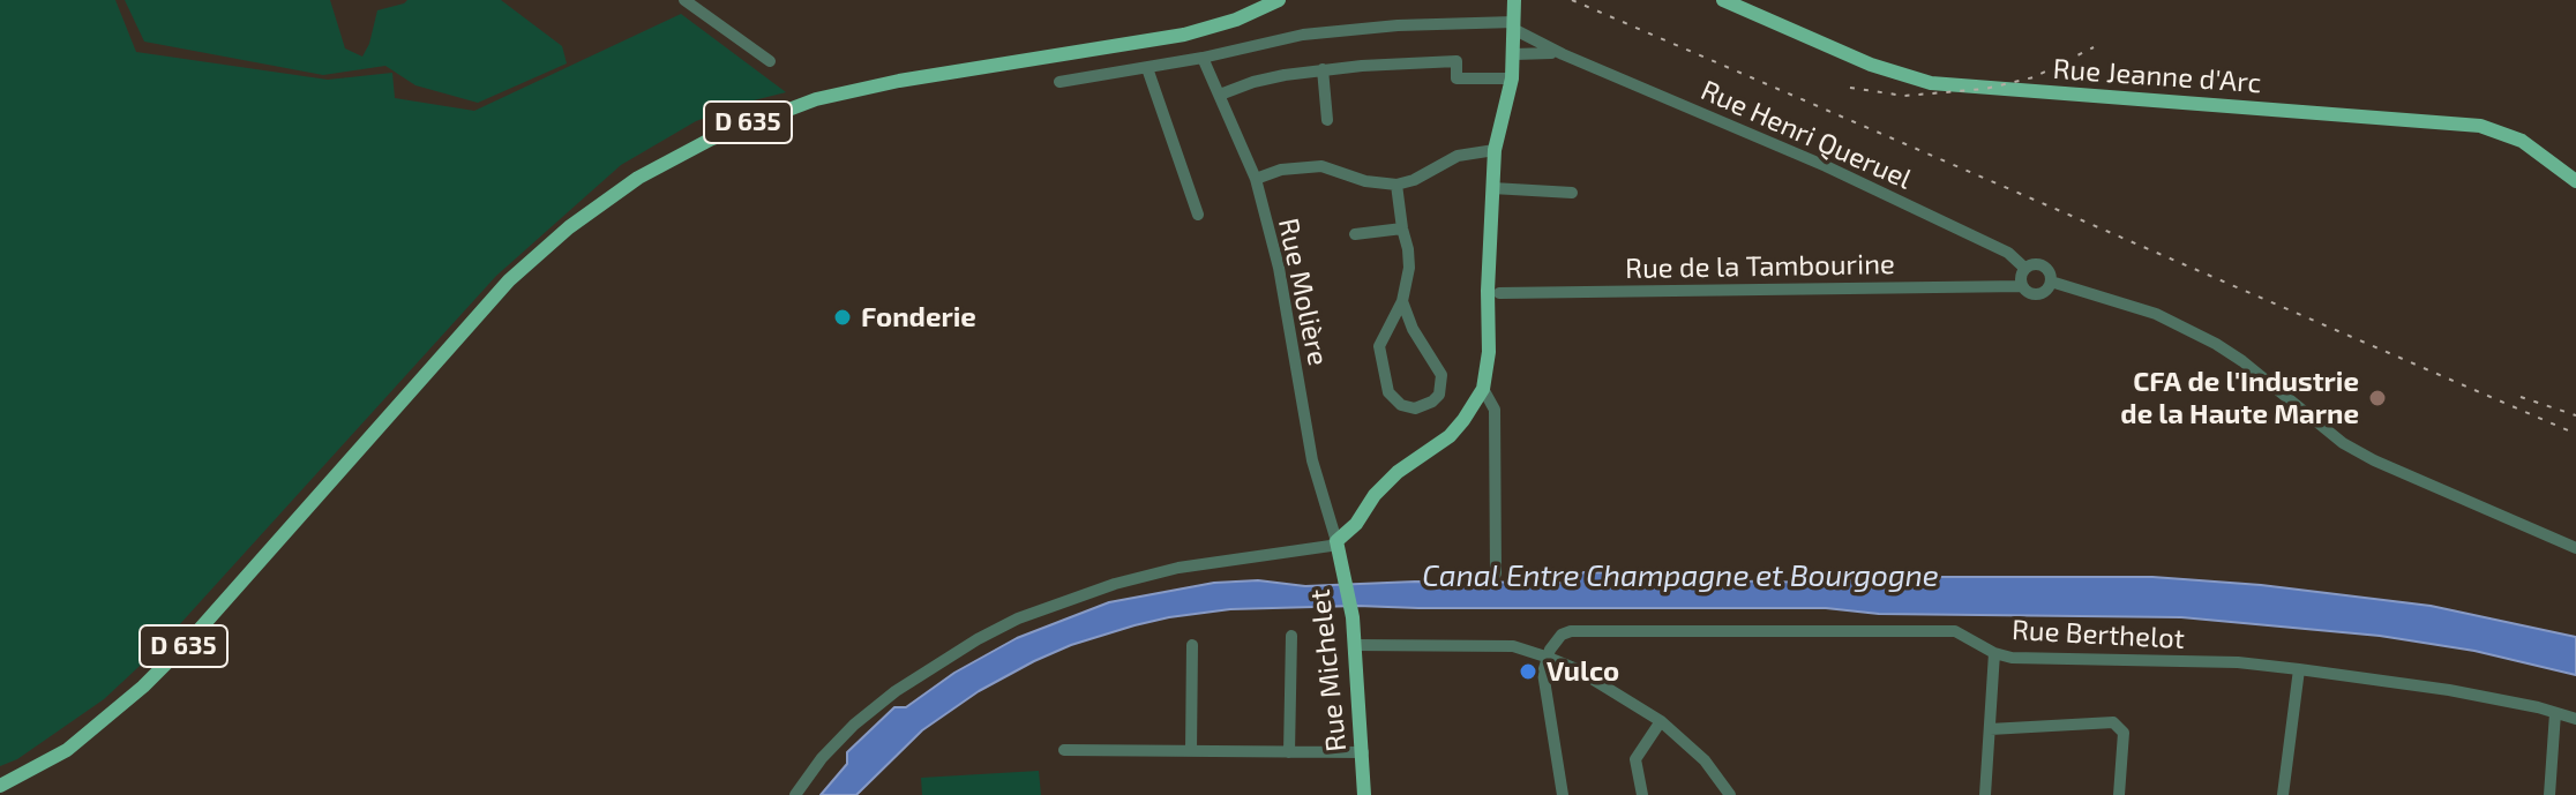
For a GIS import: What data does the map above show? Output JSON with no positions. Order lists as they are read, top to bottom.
{
  "streets": {
    "main road": ["Rue Jeanne d'Arc", "D 635", "Rue Michelet"],
    "street": [
      "Rue Henri Queruel",
      "Rue de la Tambourine",
      "Rue Molière",
      "Rue Berthelot"
    ]
  },
  "crossings": [
    ["Rue Henri Queruel", "Rue de la Tambourine"],
    ["Rue Henri Queruel", "Rue Molière"],
    ["Rue Molière", "Rue Michelet"]
  ],
  "water": ["Canal Entre Champagne et Bourgogne"],
  "places": ["Fonderie", "CFA de l'Industrie de la Haute Marne", "Vulco"]
}
